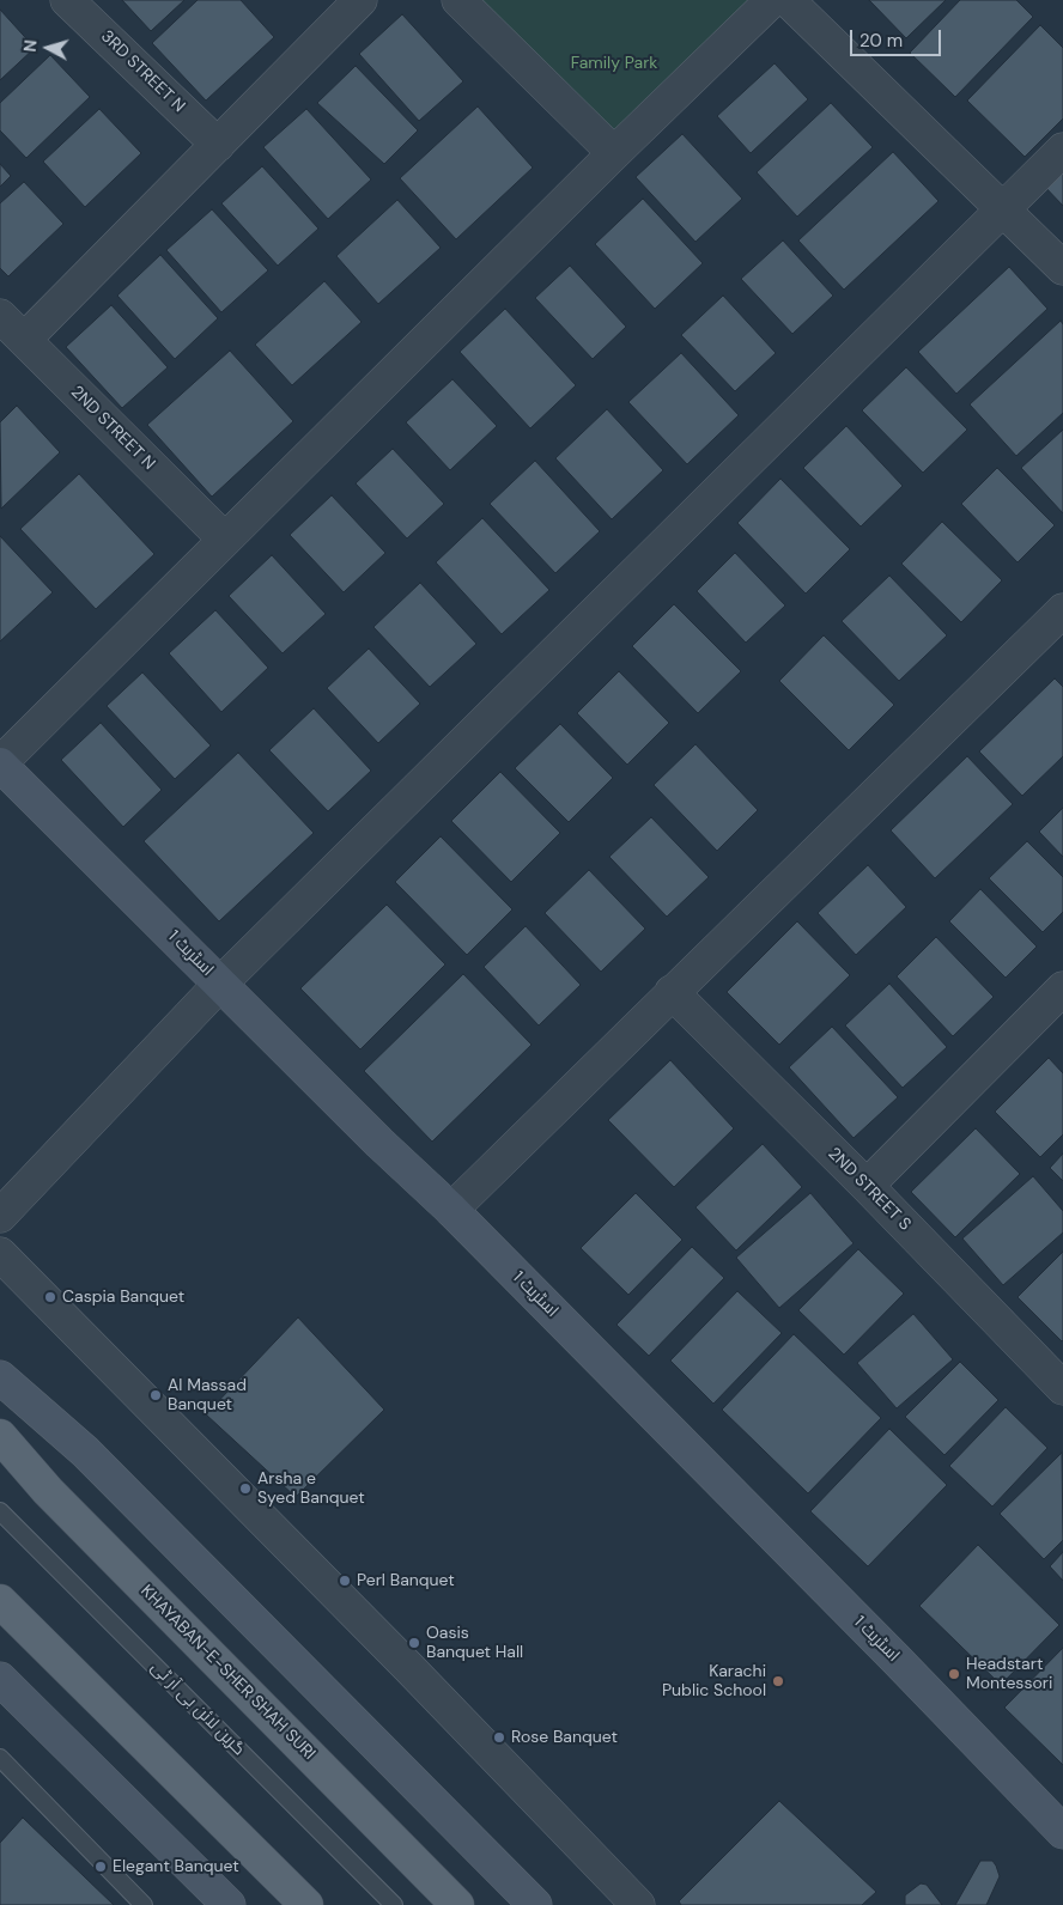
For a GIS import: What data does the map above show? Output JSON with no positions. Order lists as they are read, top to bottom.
{
  "streets": {
    "main road": ["KHAYABAN-E-SHER SHAH SURI"],
    "street": [
      "3RD STREET N",
      "2ND STREET N",
      "اسٹریٹ 1",
      "2ND STREET S"
    ],
    "lane": ["گرین لائن بی آر ٹی"]
  },
  "parks": ["Family Park"],
  "places": [
    "Caspia Banquet",
    "Al Massad Banquet",
    "Arsha e Syed Banquet",
    "Perl Banquet",
    "Oasis Banquet Hall",
    "Headstart Montessori",
    "Karachi Public School",
    "Rose Banquet",
    "Elegant Banquet"
  ],
  "scale_bar": "20 m",
  "north": "left"
}
